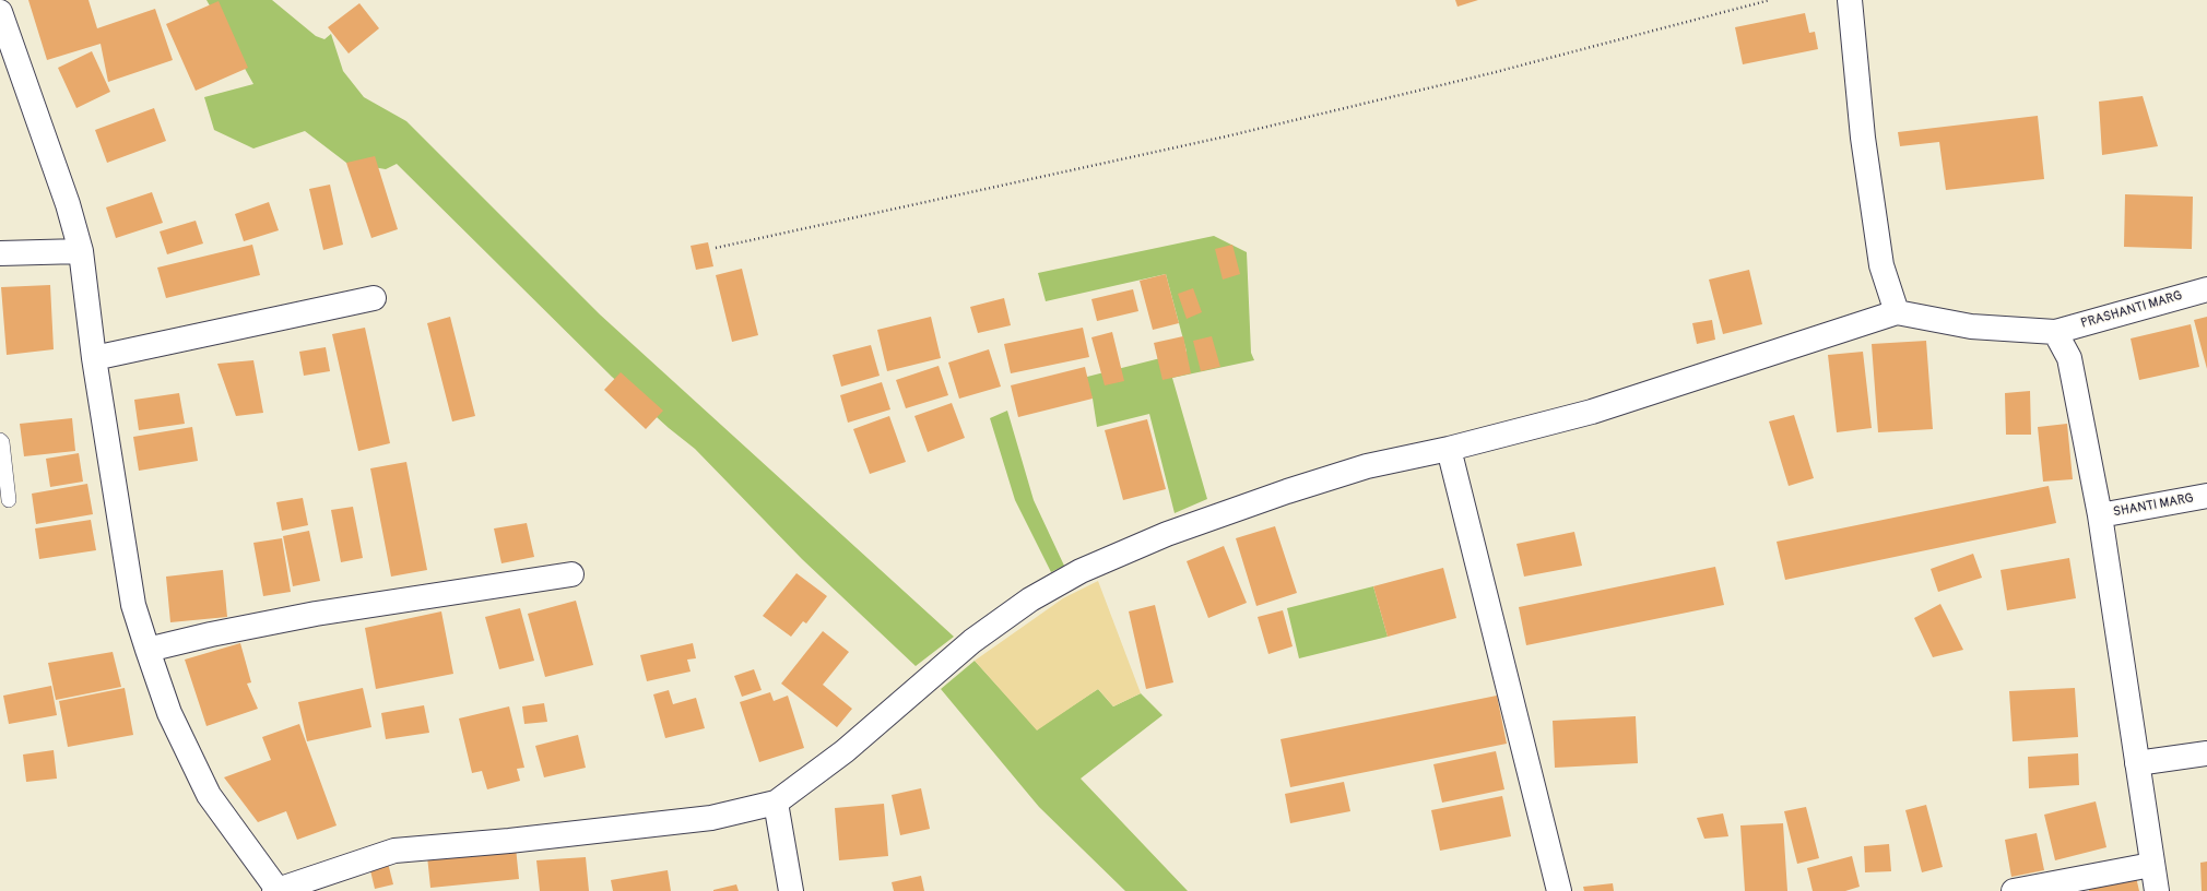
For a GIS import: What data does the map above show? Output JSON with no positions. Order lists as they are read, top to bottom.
{
  "streets": {
    "street": ["PRASHANTI MARG", "SHANTI MARG"]
  }
}
